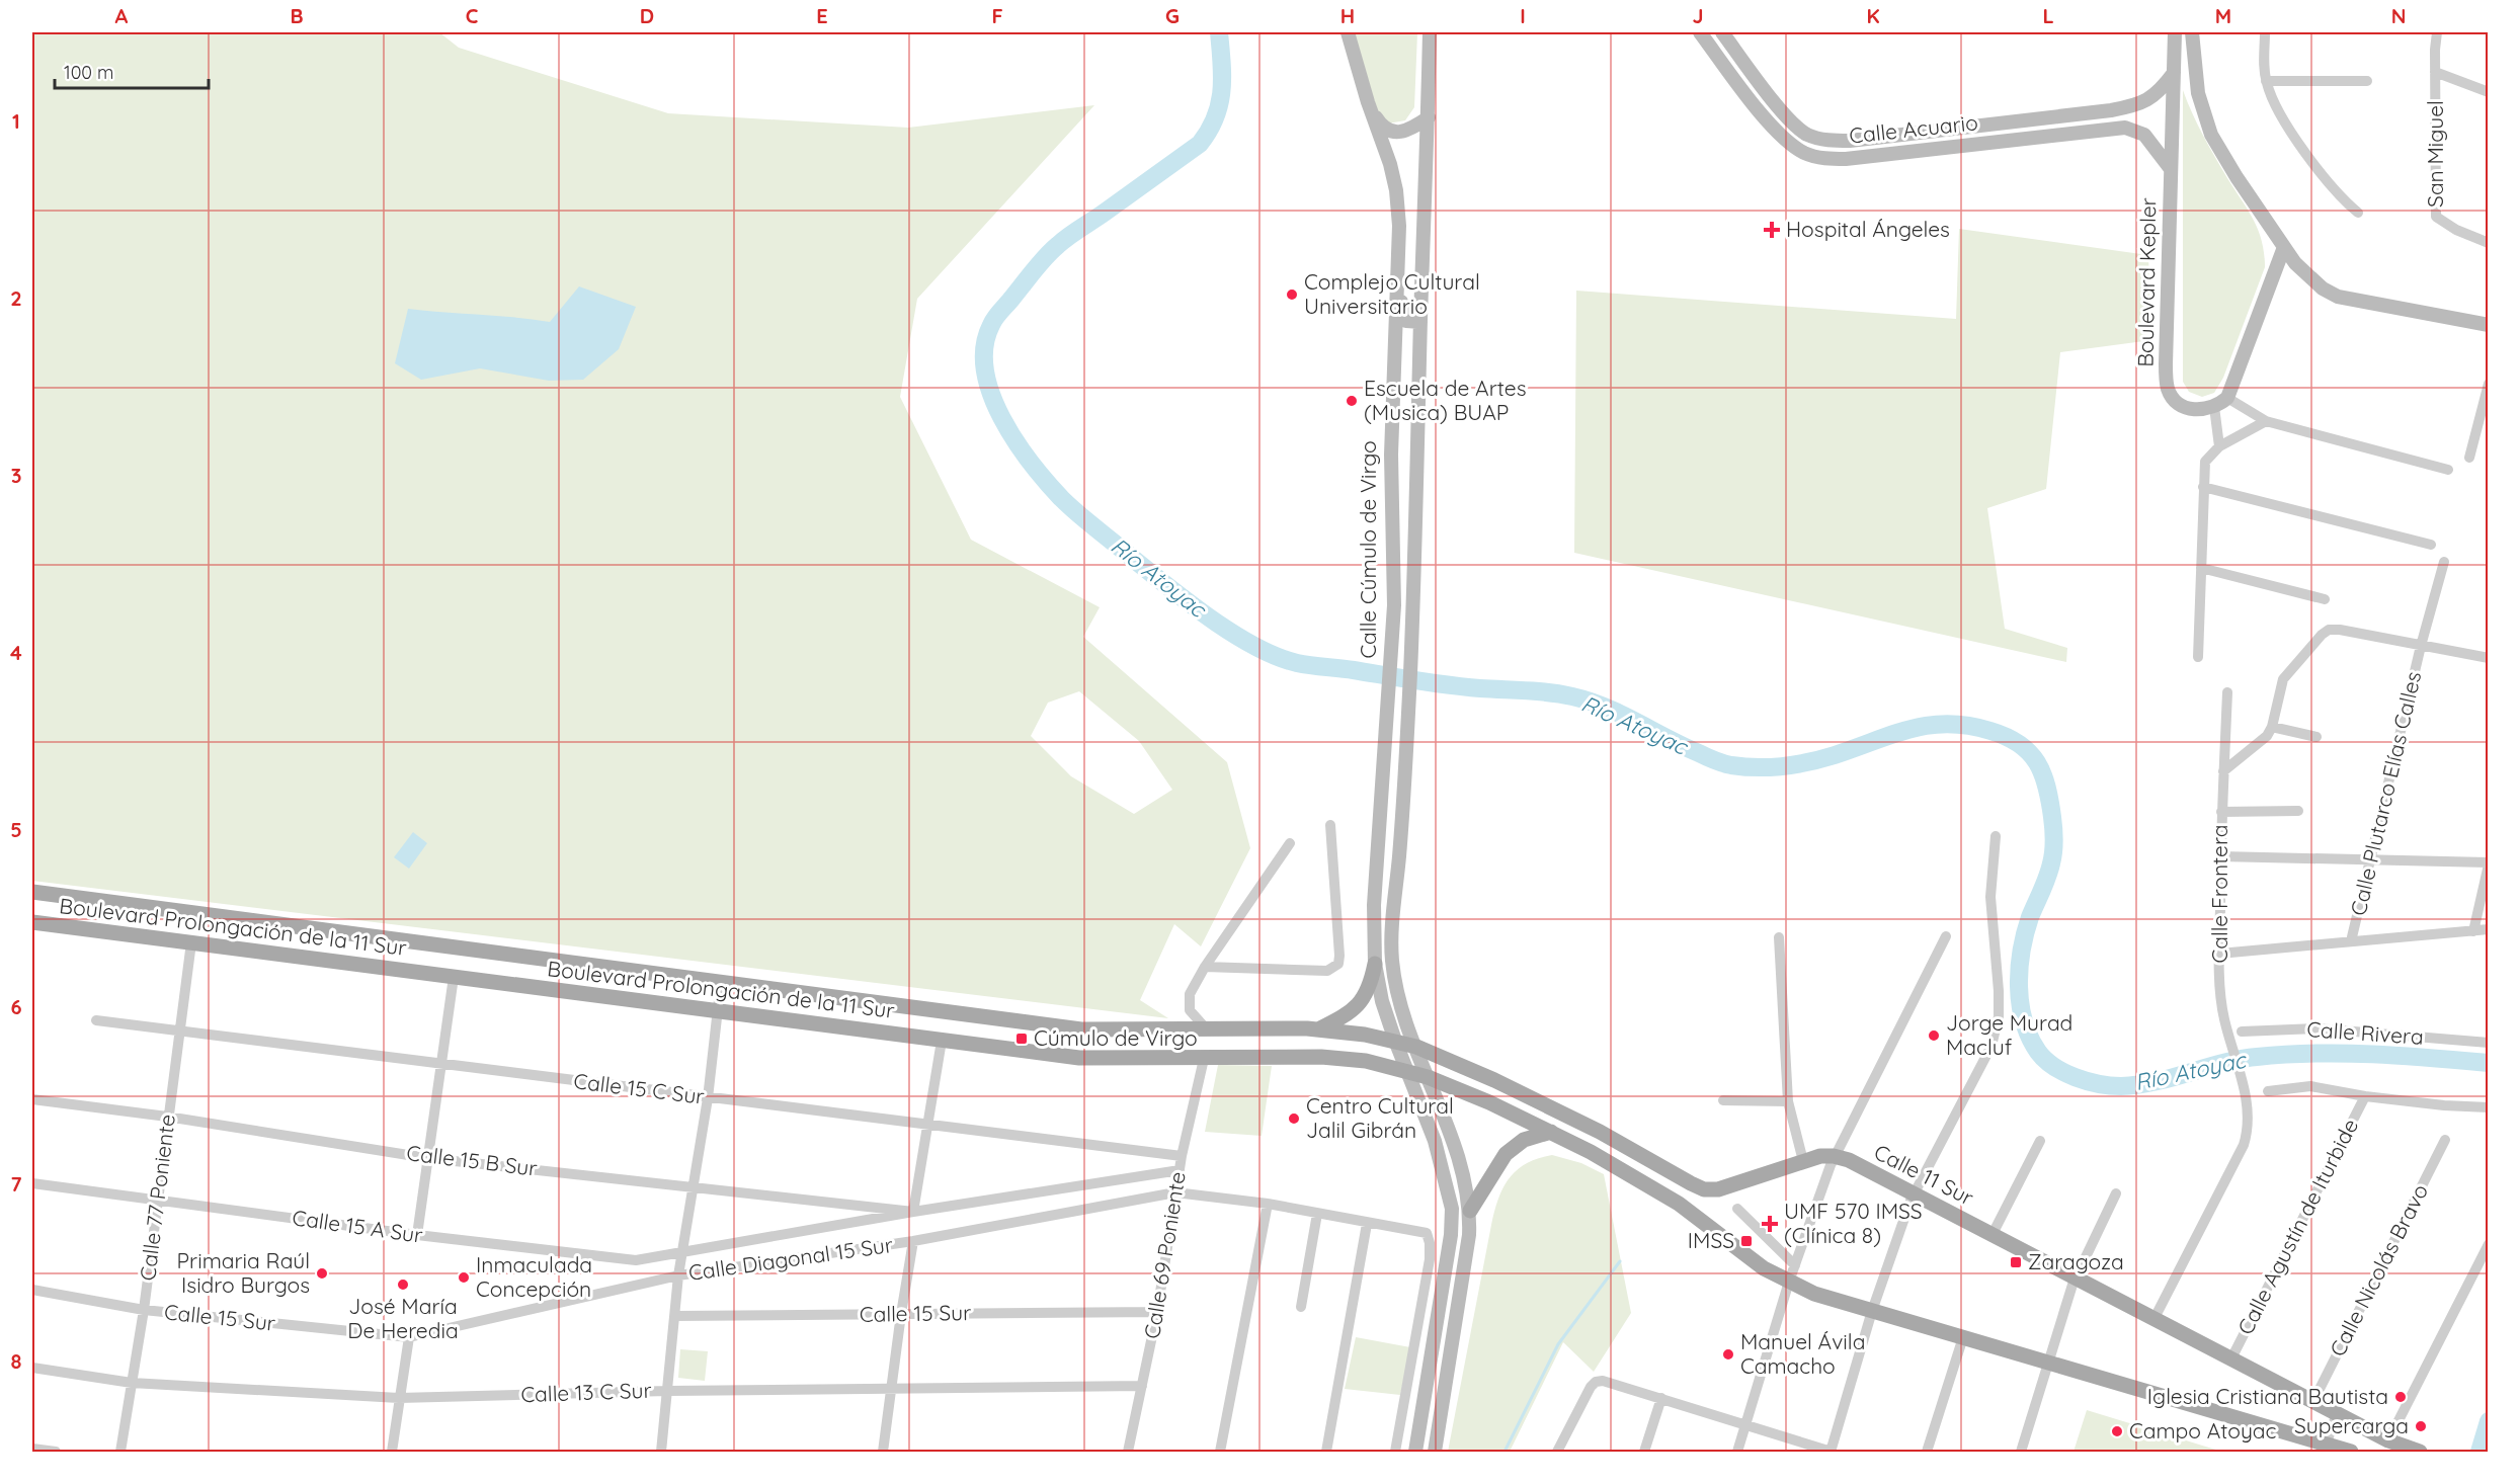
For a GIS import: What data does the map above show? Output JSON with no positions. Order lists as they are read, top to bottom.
{
  "streets": {
    "main road": [
      "Calle Acuario",
      "Boulevard Kepler",
      "Calle Cúmulo de Virgo",
      "Boulevard Prolongación de la 11 Sur",
      "Calle 11 Sur"
    ],
    "street": [
      "San Miguel",
      "Calle Plutarco Elías Calles",
      "Calle Frontera",
      "Calle Rivera",
      "Calle 15 C Sur",
      "Calle 15 B Sur",
      "Calle 77 Poniente",
      "Calle 15 A Sur",
      "Calle Agustín de Iturbide",
      "Calle 69 Poniente",
      "Calle Diagonal 15 Sur",
      "Calle Nicolás Bravo",
      "Calle 15 Sur",
      "Calle 13 C Sur"
    ]
  },
  "crossings": [
    ["Calle Acuario", "Boulevard Kepler"],
    ["Calle Cúmulo de Virgo", "Boulevard Prolongación de la 11 Sur"],
    ["Calle Frontera", "Calle 11 Sur"],
    ["Boulevard Prolongación de la 11 Sur", "Calle 77 Poniente"],
    ["Boulevard Prolongación de la 11 Sur", "Calle 69 Poniente"],
    ["Calle 15 C Sur", "Calle 77 Poniente"],
    ["Calle 15 C Sur", "Calle 69 Poniente"],
    ["Calle 15 B Sur", "Calle 77 Poniente"],
    ["Calle 15 B Sur", "Calle Diagonal 15 Sur"],
    ["Calle 11 Sur", "Calle Agustín de Iturbide"],
    ["Calle 11 Sur", "Calle Nicolás Bravo"],
    ["Calle 77 Poniente", "Calle 15 A Sur"],
    ["Calle 77 Poniente", "Calle 15 Sur"],
    ["Calle 77 Poniente", "Calle 13 C Sur"],
    ["Calle 15 A Sur", "Calle Diagonal 15 Sur"],
    ["Calle 69 Poniente", "Calle Diagonal 15 Sur"],
    ["Calle 69 Poniente", "Calle 15 Sur"],
    ["Calle 69 Poniente", "Calle 13 C Sur"],
    ["Calle Diagonal 15 Sur", "Calle 15 Sur"]
  ],
  "water": ["Río Atoyac"],
  "places": {
    "health": ["Hospital Ángeles", "UMF 570 IMSS (Clínica 8)"],
    "other": [
      "Complejo Cultural Universitario",
      "Escuela de Artes (Musica) BUAP",
      "Jorge Murad Macluf",
      "Centro Cultural Jalil Gibrán",
      "Primaria Raúl Isidro Burgos",
      "Inmaculada Concepción",
      "José María De Heredia",
      "Manuel Ávila Camacho",
      "Iglesia Cristiana Bautista",
      "Supercarga",
      "Campo Atoyac"
    ],
    "transit": ["Cúmulo de Virgo", "IMSS", "Zaragoza"]
  },
  "scale_bar": "100 m",
  "grid": {
    "columns": [
      "A",
      "B",
      "C",
      "D",
      "E",
      "F",
      "G",
      "H",
      "I",
      "J",
      "K",
      "L",
      "M",
      "N"
    ],
    "rows": [
      "1",
      "2",
      "3",
      "4",
      "5",
      "6",
      "7",
      "8"
    ]
  }
}
